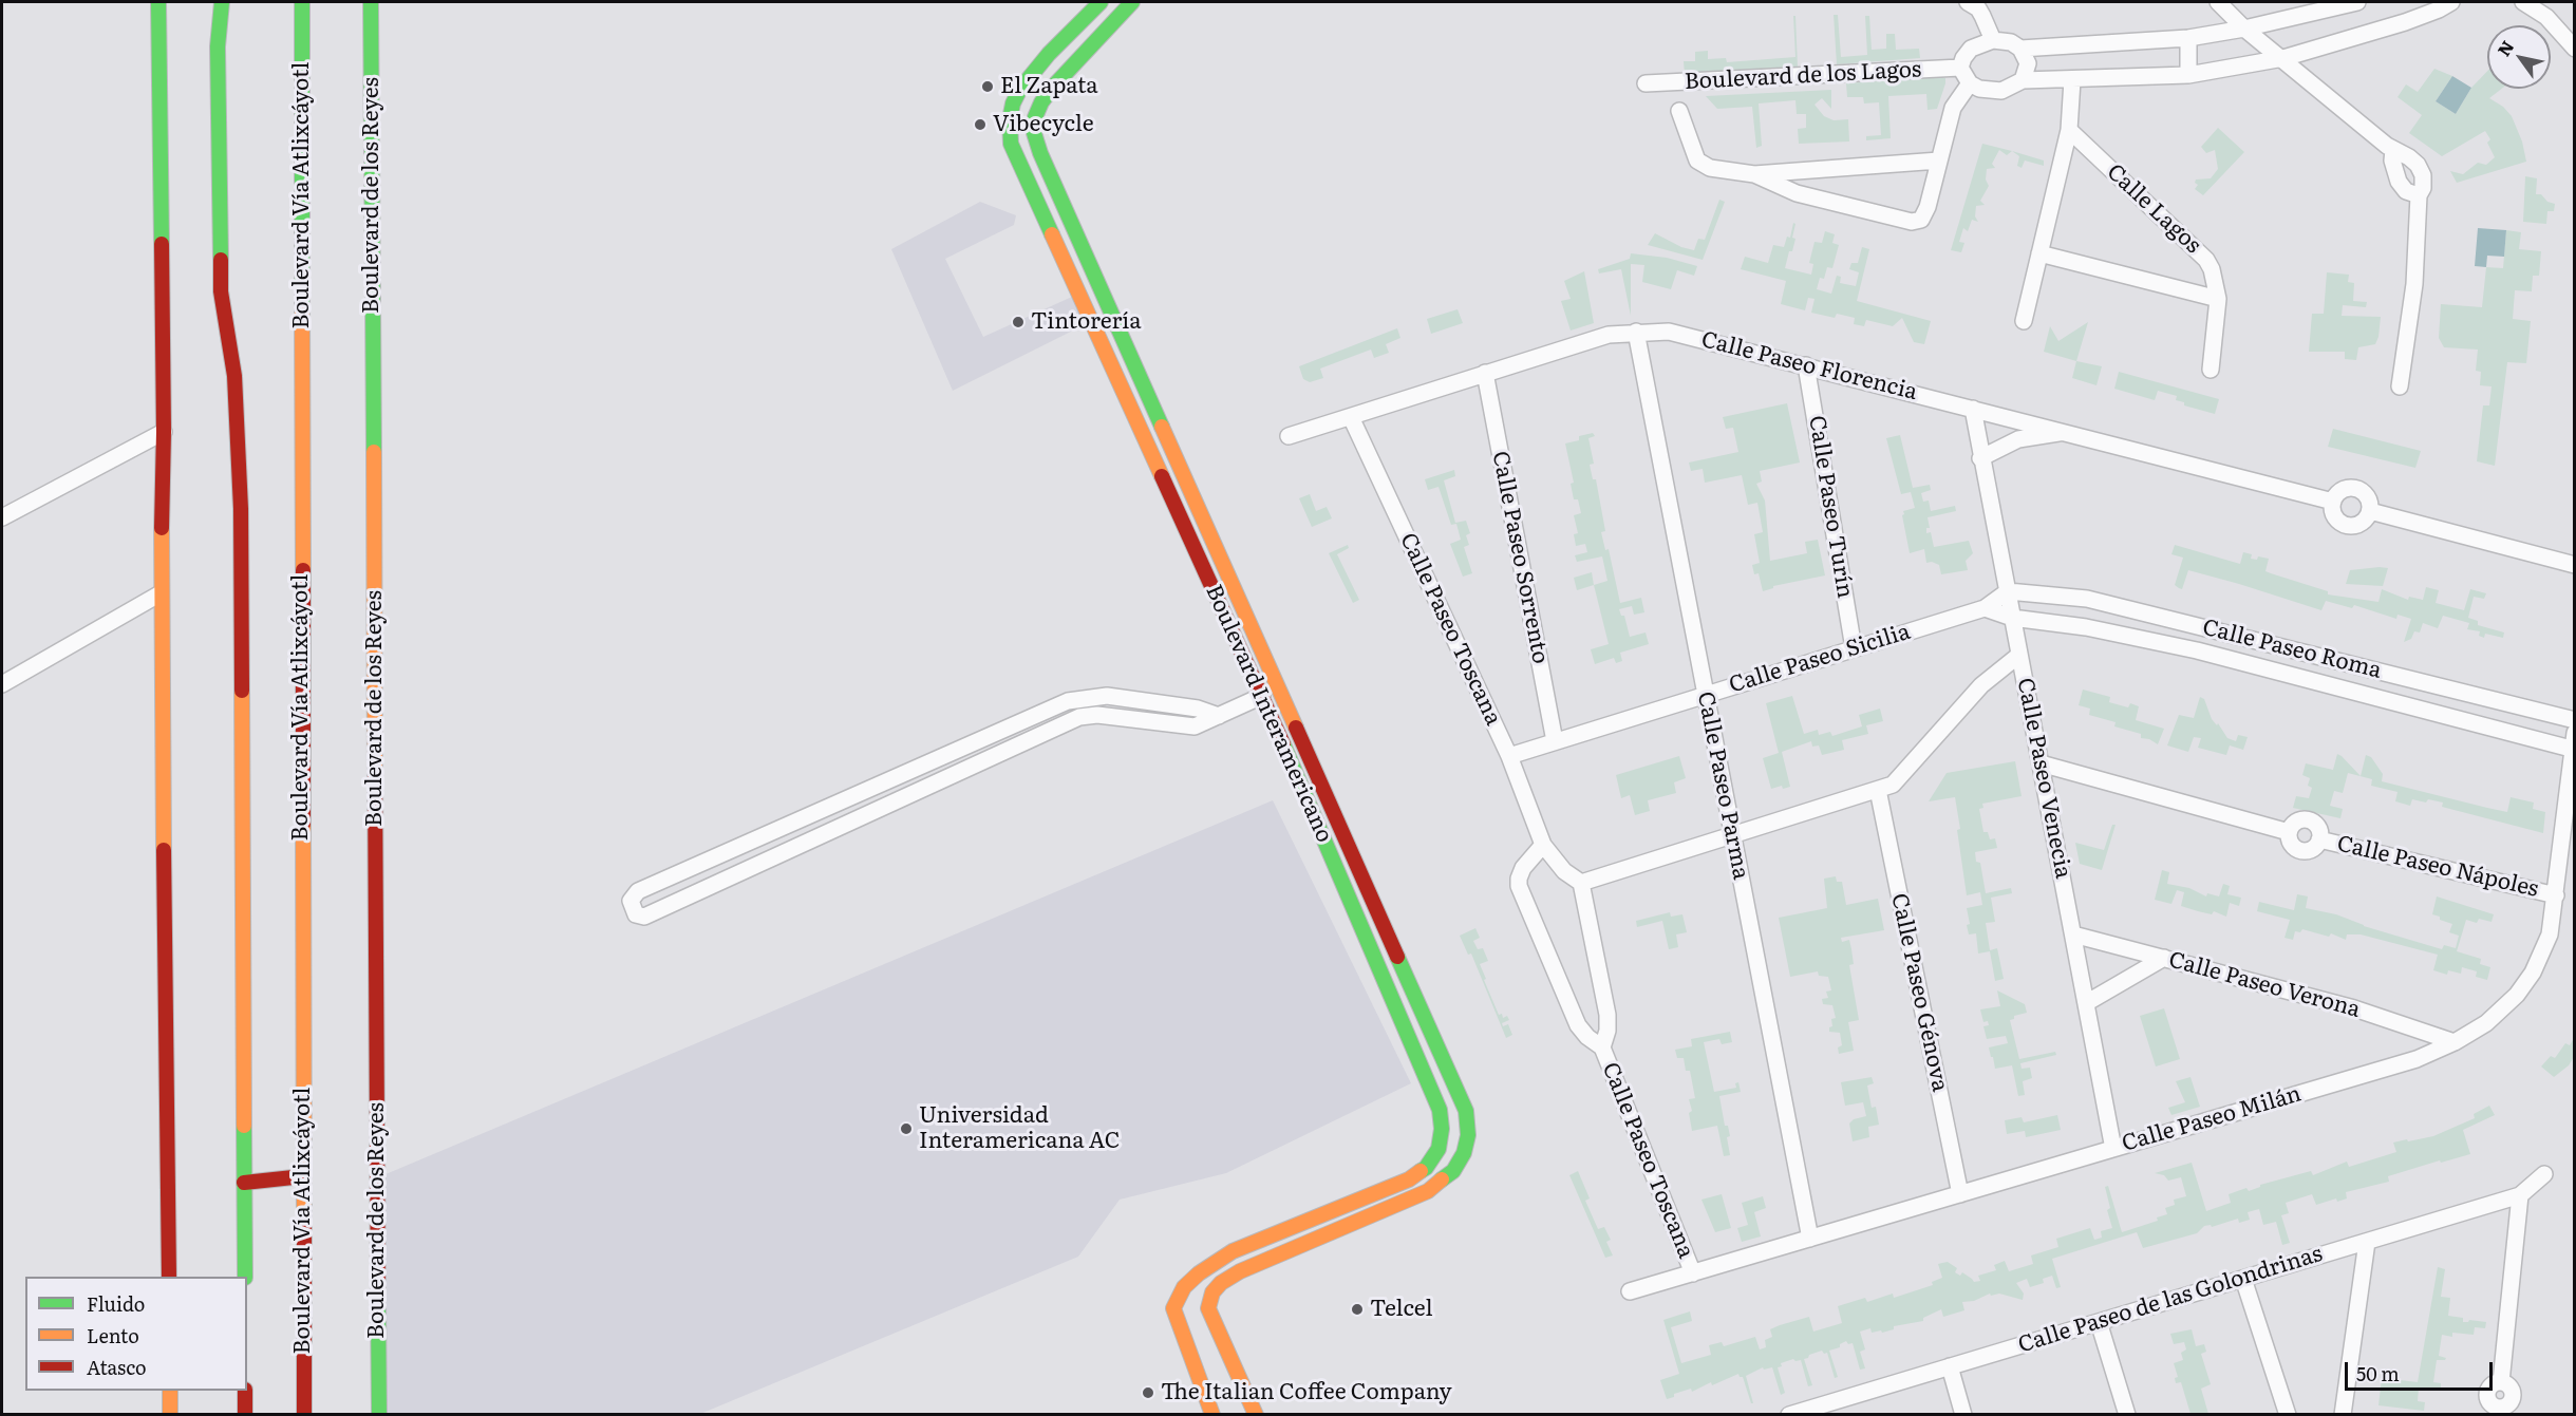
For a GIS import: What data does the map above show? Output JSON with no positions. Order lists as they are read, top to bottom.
{
  "streets": {
    "main road": ["Boulevard Vía Atlixcáyotl", "Boulevard de los Reyes", "Boulevard Interamericano"],
    "street": [
      "Boulevard de los Lagos",
      "Calle Lagos",
      "Calle Paseo Florencia",
      "Calle Paseo Turín",
      "Calle Paseo Sorrento",
      "Calle Paseo Toscana",
      "Calle Paseo Roma",
      "Calle Paseo Sicilia",
      "Calle Paseo Venecia",
      "Calle Paseo Parma",
      "Calle Paseo Nápoles",
      "Calle Paseo Verona",
      "Calle Paseo Génova",
      "Calle Paseo Milán",
      "Calle Paseo de las Golondrinas"
    ]
  },
  "crossings": [
    ["Calle Paseo Florencia", "Calle Paseo Turín"],
    ["Calle Paseo Florencia", "Calle Paseo Sorrento"],
    ["Calle Paseo Florencia", "Calle Paseo Toscana"],
    ["Calle Paseo Florencia", "Calle Paseo Venecia"],
    ["Calle Paseo Florencia", "Calle Paseo Parma"],
    ["Calle Paseo Turín", "Calle Paseo Sicilia"],
    ["Calle Paseo Sorrento", "Calle Paseo Sicilia"],
    ["Calle Paseo Toscana", "Calle Paseo Sicilia"],
    ["Calle Paseo Toscana", "Calle Paseo Milán"],
    ["Calle Paseo Roma", "Calle Paseo Sicilia"],
    ["Calle Paseo Roma", "Calle Paseo Venecia"],
    ["Calle Paseo Roma", "Calle Paseo Milán"],
    ["Calle Paseo Sicilia", "Calle Paseo Venecia"],
    ["Calle Paseo Sicilia", "Calle Paseo Parma"],
    ["Calle Paseo Venecia", "Calle Paseo Verona"],
    ["Calle Paseo Venecia", "Calle Paseo Milán"],
    ["Calle Paseo Parma", "Calle Paseo Milán"],
    ["Calle Paseo Nápoles", "Calle Paseo Milán"],
    ["Calle Paseo Verona", "Calle Paseo Milán"],
    ["Calle Paseo Génova", "Calle Paseo Milán"]
  ],
  "places": [
    "El Zapata",
    "Vibecycle",
    "Tintorería",
    "Universidad Interamericana AC",
    "Telcel",
    "The Italian Coffee Company"
  ],
  "legend": ["Fluido", "Lento", "Atasco"],
  "scale_bar": "50 m",
  "north": "top left"
}
